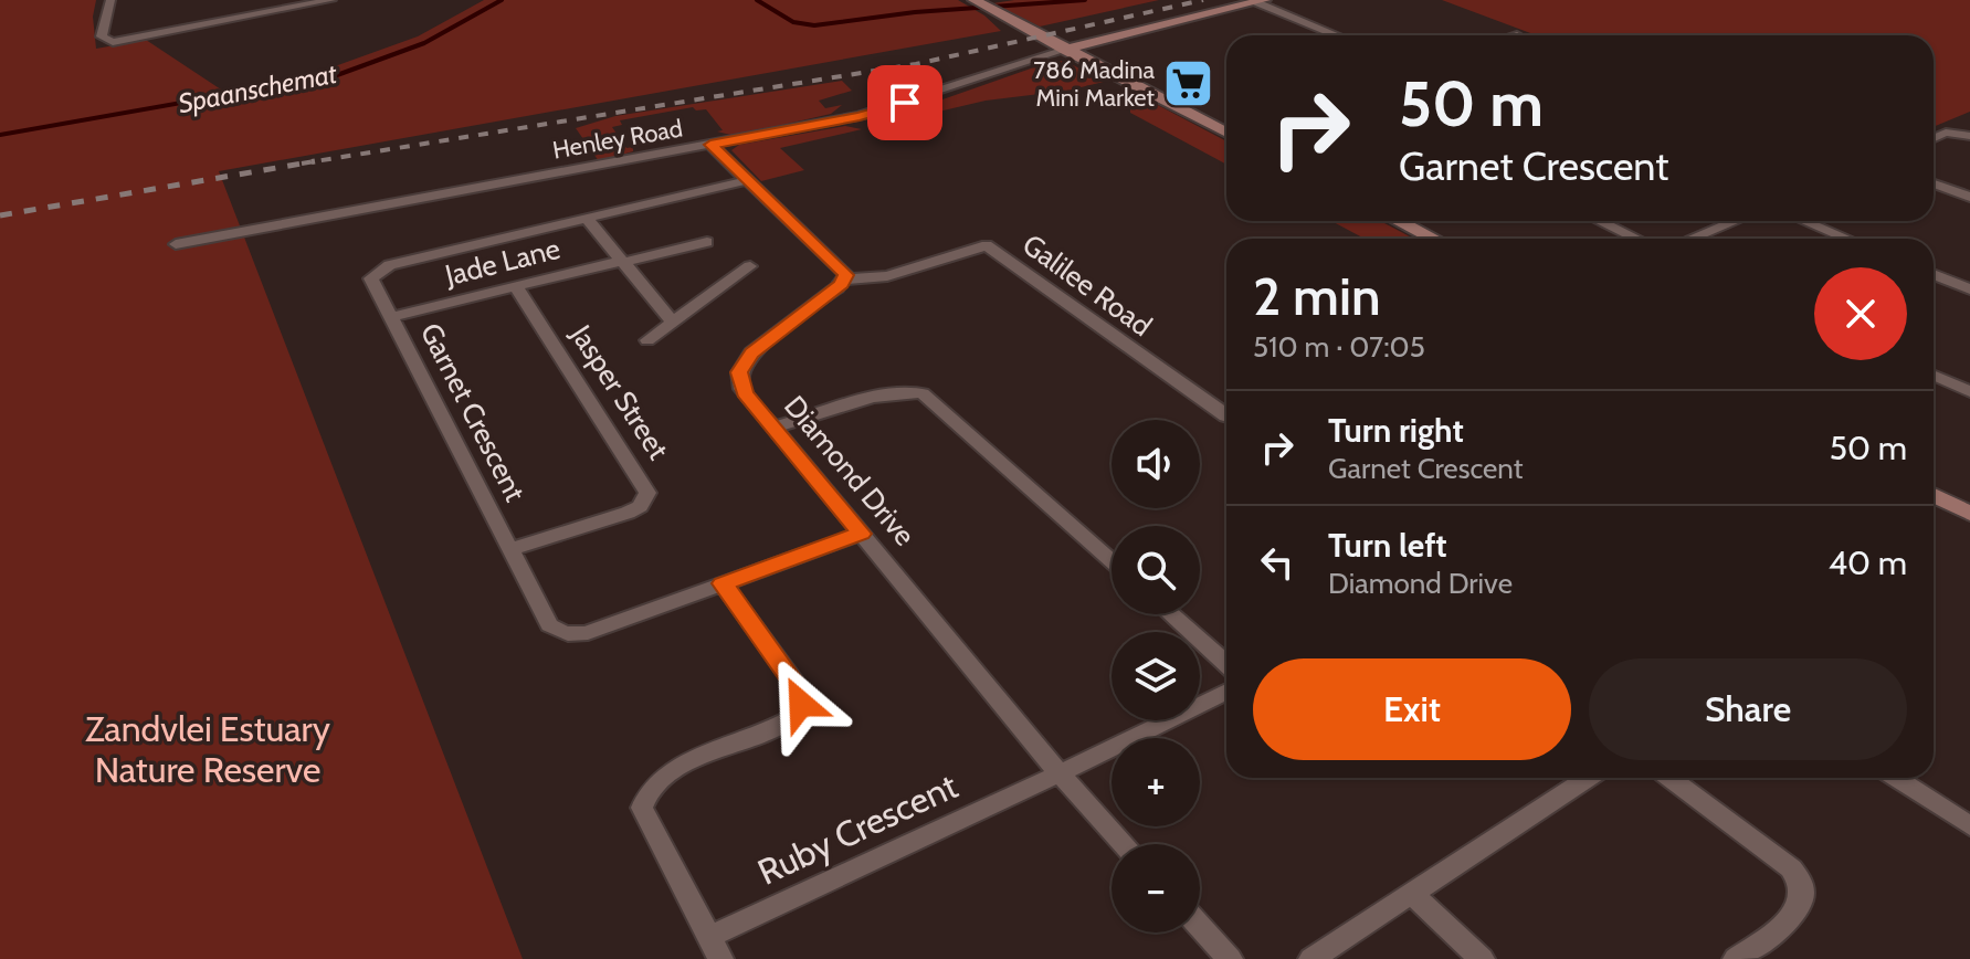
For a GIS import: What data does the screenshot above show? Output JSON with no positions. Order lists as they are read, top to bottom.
{
  "streets": {
    "street": [
      "Henley Road",
      "Jade Lane",
      "Galilee Road",
      "Jasper Street",
      "Garnet Crescent",
      "Diamond Drive",
      "Ruby Crescent"
    ]
  },
  "crossings": [
    ["Jade Lane", "Jasper Street"],
    ["Jade Lane", "Garnet Crescent"],
    ["Galilee Road", "Diamond Drive"],
    ["Jasper Street", "Garnet Crescent"],
    ["Garnet Crescent", "Diamond Drive"],
    ["Diamond Drive", "Ruby Crescent"]
  ],
  "water": ["Spaanschemat"],
  "parks": ["Zandvlei Estuary Nature Reserve"],
  "places": {
    "supermarket": ["786 Madina Mini Market"]
  },
  "page": {
    "turn": ["50 m", "Garnet Crescent"],
    "heading": ["2 min", "510 m · 07:05"],
    "list": [
      {
        "name": "Turn right",
        "note": "Garnet Crescent",
        "value": "50 m"
      },
      {
        "name": "Turn left",
        "note": "Diamond Drive",
        "value": "40 m"
      }
    ],
    "map_buttons": ["+", "−"],
    "buttons": ["Exit", "Share"]
  }
}
